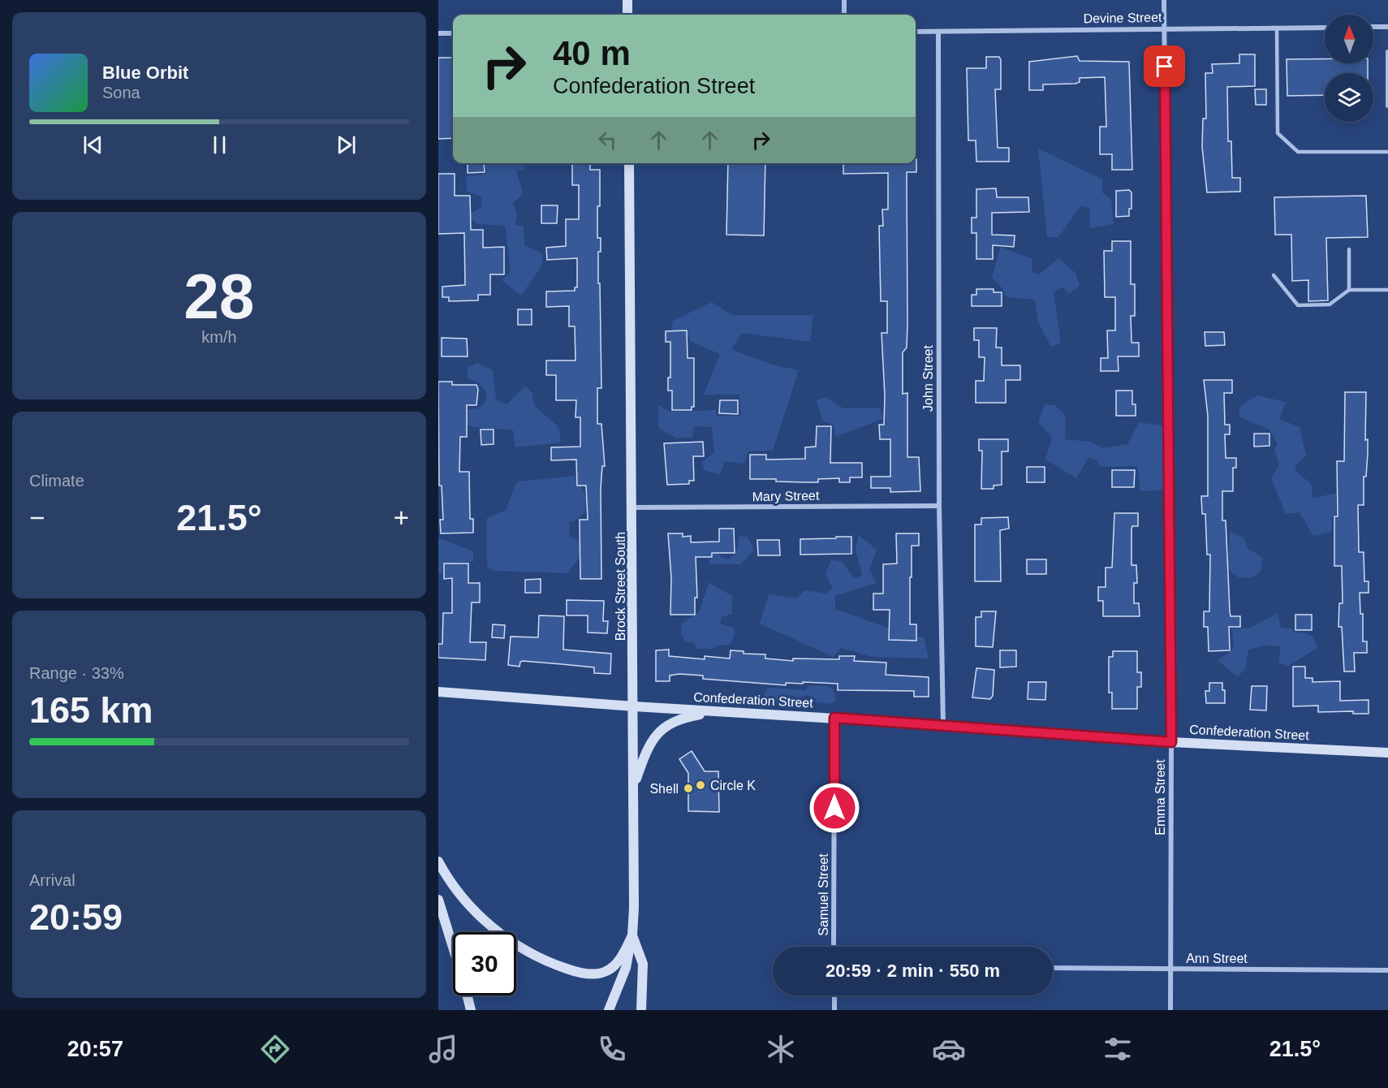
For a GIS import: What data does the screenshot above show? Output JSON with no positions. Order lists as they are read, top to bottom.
{
  "streets": {
    "main road": ["Brock Street South", "Confederation Street"],
    "street": [
      "Devine Street",
      "John Street",
      "Mary Street",
      "Emma Street",
      "Samuel Street",
      "Ann Street"
    ]
  },
  "crossings": [
    ["Devine Street", "John Street"],
    ["Devine Street", "Emma Street"],
    ["John Street", "Mary Street"],
    ["John Street", "Confederation Street"],
    ["Mary Street", "Brock Street South"],
    ["Brock Street South", "Confederation Street"],
    ["Confederation Street", "Emma Street"],
    ["Confederation Street", "Samuel Street"],
    ["Emma Street", "Ann Street"]
  ],
  "places": ["Circle K", "Shell"],
  "north": "top",
  "page": {
    "turn": ["40 m", "Confederation Street"],
    "song": ["Blue Orbit", "Sona"],
    "tile": [
      ["28", "km/h"],
      "Climate",
      ["Range · 33%", "165 km"],
      ["Arrival", "20:59"]
    ],
    "heat": ["−", "21.5°", "+"],
    "limit": "30",
    "trip": "20:59 · 2 min · 550 m",
    "tabs": ["20:57", "21.5°"]
  }
}
